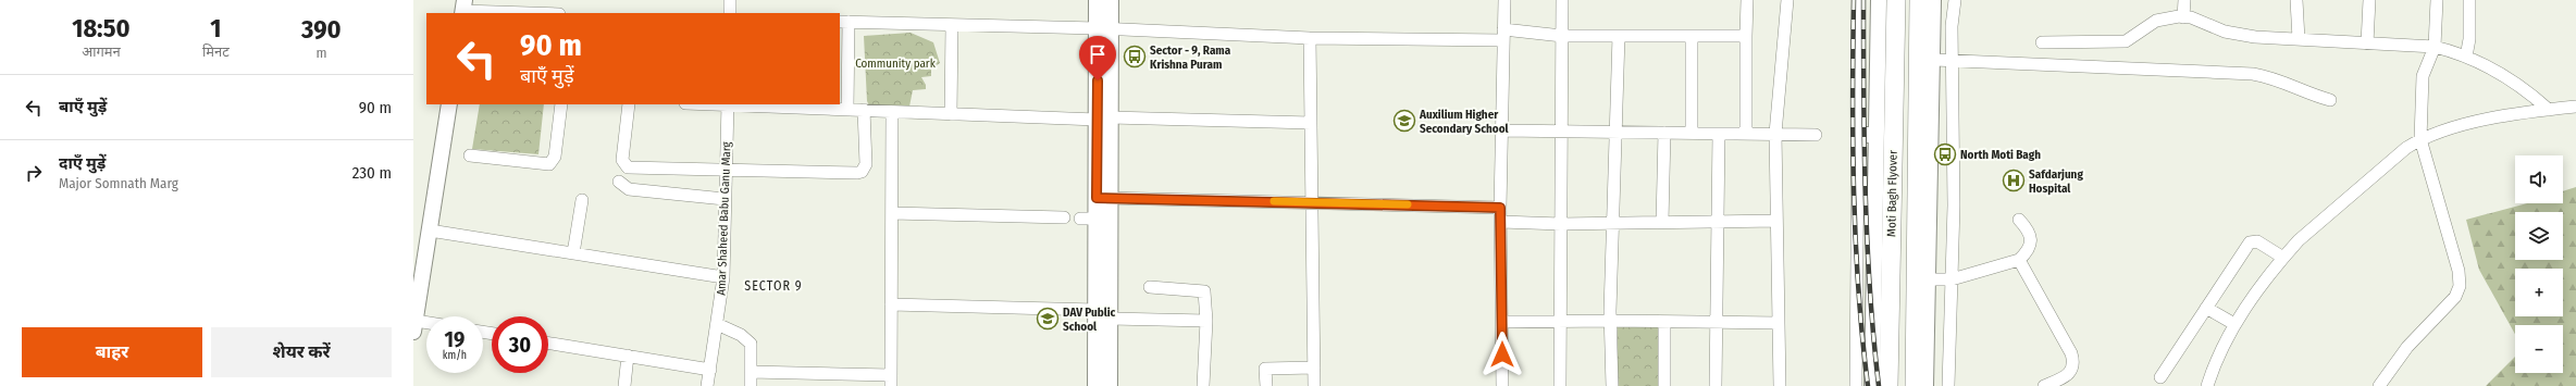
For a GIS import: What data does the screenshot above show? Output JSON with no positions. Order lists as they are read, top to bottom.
{
  "streets": {
    "main road": ["Moti Bagh Flyover"],
    "street": ["Amar Shaheed Babu Ganu Marg"]
  },
  "districts": ["SECTOR 9"],
  "parks": ["Community park"],
  "places": {
    "bus stop": ["Sector - 9, Rama Krishna Puram", "North Moti Bagh"],
    "school or university": ["Auxilium Higher Secondary School", "DAV Public School"],
    "hospital": ["Safdarjung Hospital"]
  },
  "page": {
    "eta": [
      "18:50",
      "आगमन",
      "1",
      "मिनट",
      "390",
      "m"
    ],
    "turn": ["90 m", "बाएँ मुड़ें"],
    "list": [
      {
        "name": "बाएँ मुड़ें",
        "value": "90 m"
      },
      {
        "name": "दाएँ मुड़ें",
        "note": "Major Somnath Marg",
        "value": "230 m"
      }
    ],
    "map_buttons": ["+", "−"],
    "speed": "19 km/h",
    "limit": "30",
    "buttons": ["बाहर", "शेयर करें"]
  }
}
